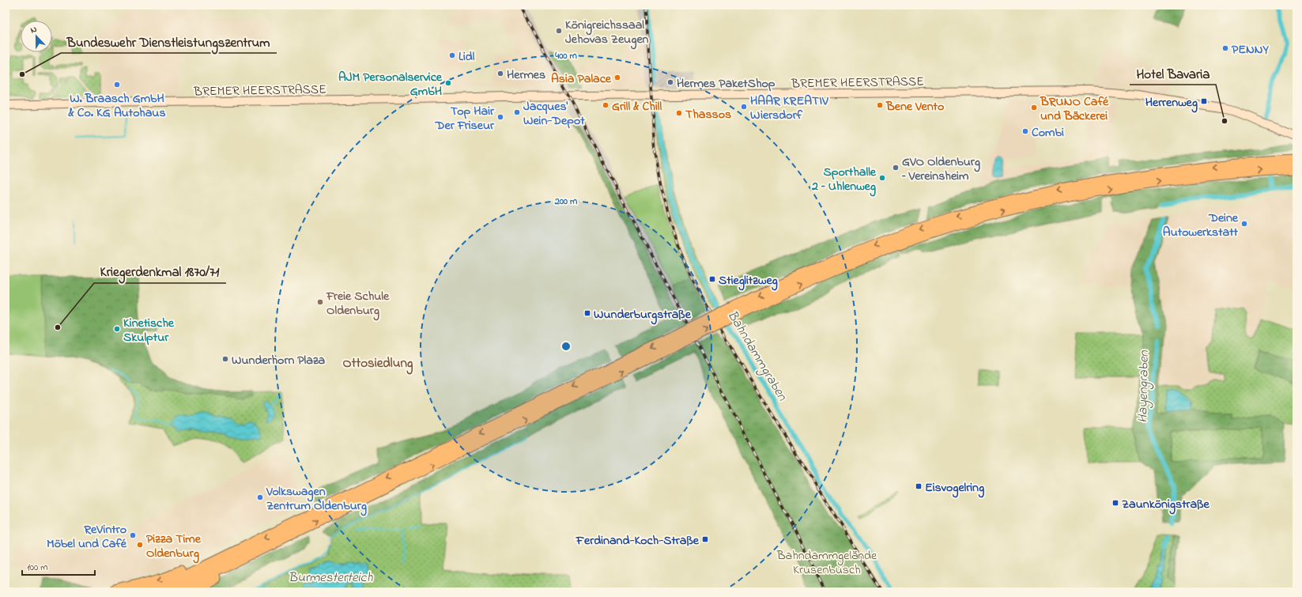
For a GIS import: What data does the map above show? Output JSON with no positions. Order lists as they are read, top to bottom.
{
  "streets": {
    "street": ["BREMER HEERSTRASSE"]
  },
  "districts": ["Ottosiedlung"],
  "water": ["Bahndammgraben", "Hayengraben", "Burmesterteich"],
  "parks": ["Bahndammgelände Krusenbusch"],
  "places": {
    "other": [
      "Königreichssaal Jehovas Zeugen",
      "PENNY",
      "Lidl",
      "Hermes",
      "Bundeswehr Dienstleistungszentrum",
      "Asia Palace",
      "Hermes PaketShop",
      "AJM Personalservice GmbH",
      "W. Braasch GmbH & Co. KG Autohaus",
      "Grill & Chill",
      "Bene Vento",
      "HAAR KREATIV Wiersdorf",
      "BRUNO Café und Bäckerei",
      "Jacques' Wein-Depot",
      "Thassos",
      "Top Hair Der Friseur",
      "Hotel Bavaria",
      "Combi",
      "GVO Oldenburg – Vereinsheim",
      "Sporthalle 2 – Uhlenweg",
      "Deine Autowerkstatt",
      "Freie Schule Oldenburg",
      "Kriegerdenkmal 1870/71",
      "Kinetische Skulptur",
      "Wunderhorn Plaza",
      "Volkswagen Zentrum Oldenburg",
      "ReVintro Möbel und Café",
      "Pizza Time Oldenburg"
    ],
    "transit": [
      "Herrenweg",
      "Stieglitzweg",
      "Wunderburgstraße",
      "Eisvogelring",
      "Zaunkönigstraße",
      "Ferdinand-Koch-Straße"
    ]
  },
  "scale_bar": "100 m",
  "north": "top",
  "rings": ["400 m", "200 m"]
}
